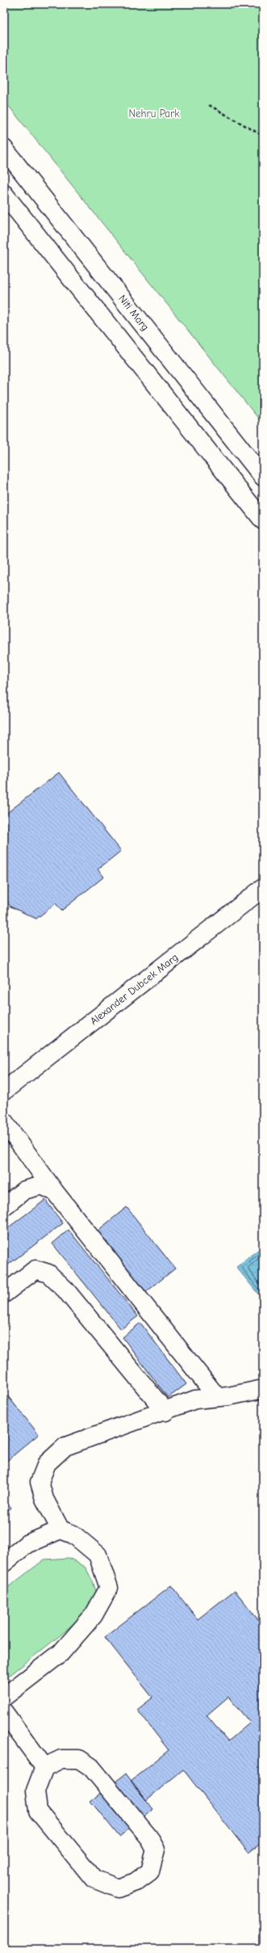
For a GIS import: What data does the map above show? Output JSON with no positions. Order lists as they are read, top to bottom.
{
  "streets": {
    "street": ["Niti Marg", "Alexander Dubcek Marg"]
  },
  "parks": ["Nehru Park"]
}
